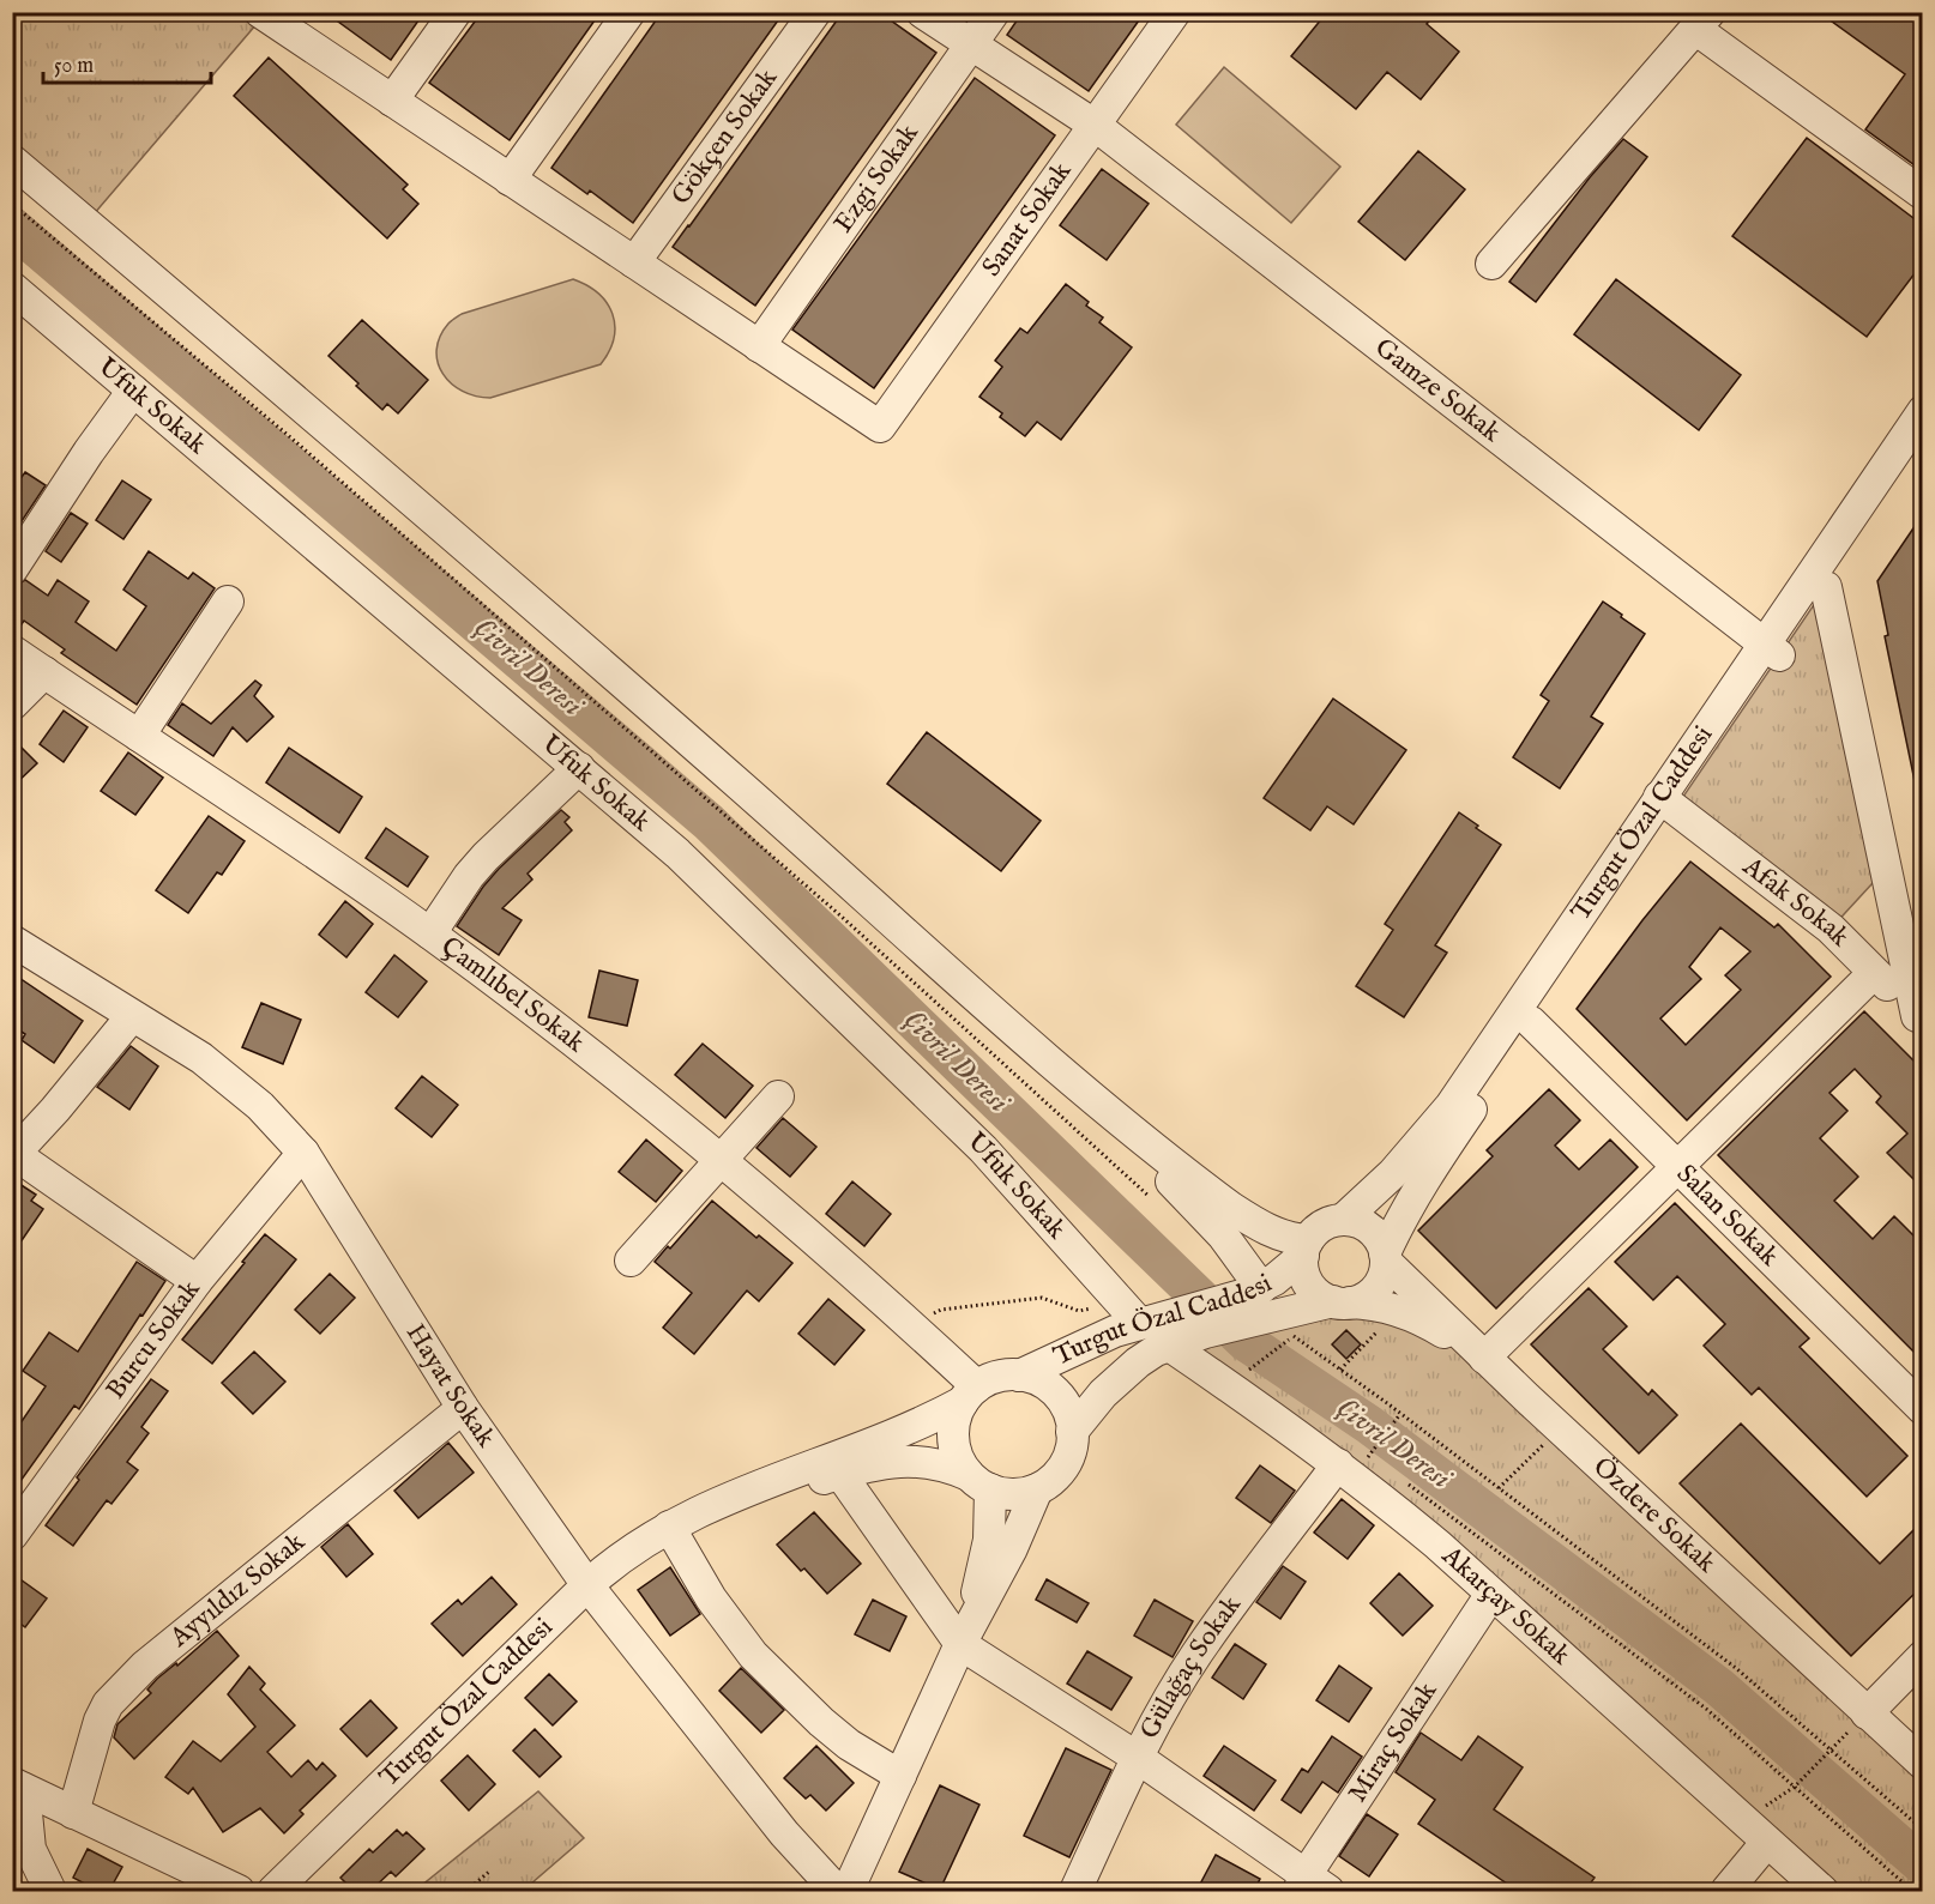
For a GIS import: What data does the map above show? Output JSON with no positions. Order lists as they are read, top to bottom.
{
  "streets": {
    "street": [
      "Gökçen Sokak",
      "Ezgi Sokak",
      "Sanat Sokak",
      "Gamze Sokak",
      "Ufuk Sokak",
      "Turgut Özal Caddesi",
      "Afak Sokak",
      "Çamlıbel Sokak",
      "Salan Sokak",
      "Burcu Sokak",
      "Hayat Sokak",
      "Özdere Sokak",
      "Ayyıldız Sokak",
      "Akarçay Sokak",
      "Gülağaç Sokak",
      "Miraç Sokak"
    ]
  },
  "crossings": [
    ["Ezgi Sokak", "Sanat Sokak"],
    ["Ezgi Sokak", "Gamze Sokak"],
    ["Sanat Sokak", "Gamze Sokak"],
    ["Gamze Sokak", "Turgut Özal Caddesi"],
    ["Ufuk Sokak", "Turgut Özal Caddesi"],
    ["Turgut Özal Caddesi", "Afak Sokak"],
    ["Turgut Özal Caddesi", "Çamlıbel Sokak"],
    ["Turgut Özal Caddesi", "Salan Sokak"],
    ["Turgut Özal Caddesi", "Hayat Sokak"],
    ["Turgut Özal Caddesi", "Özdere Sokak"],
    ["Turgut Özal Caddesi", "Akarçay Sokak"],
    ["Burcu Sokak", "Hayat Sokak"],
    ["Hayat Sokak", "Ayyıldız Sokak"],
    ["Akarçay Sokak", "Gülağaç Sokak"],
    ["Akarçay Sokak", "Miraç Sokak"]
  ],
  "water": ["Çivril Deresi"],
  "scale_bar": "50 m"
}
